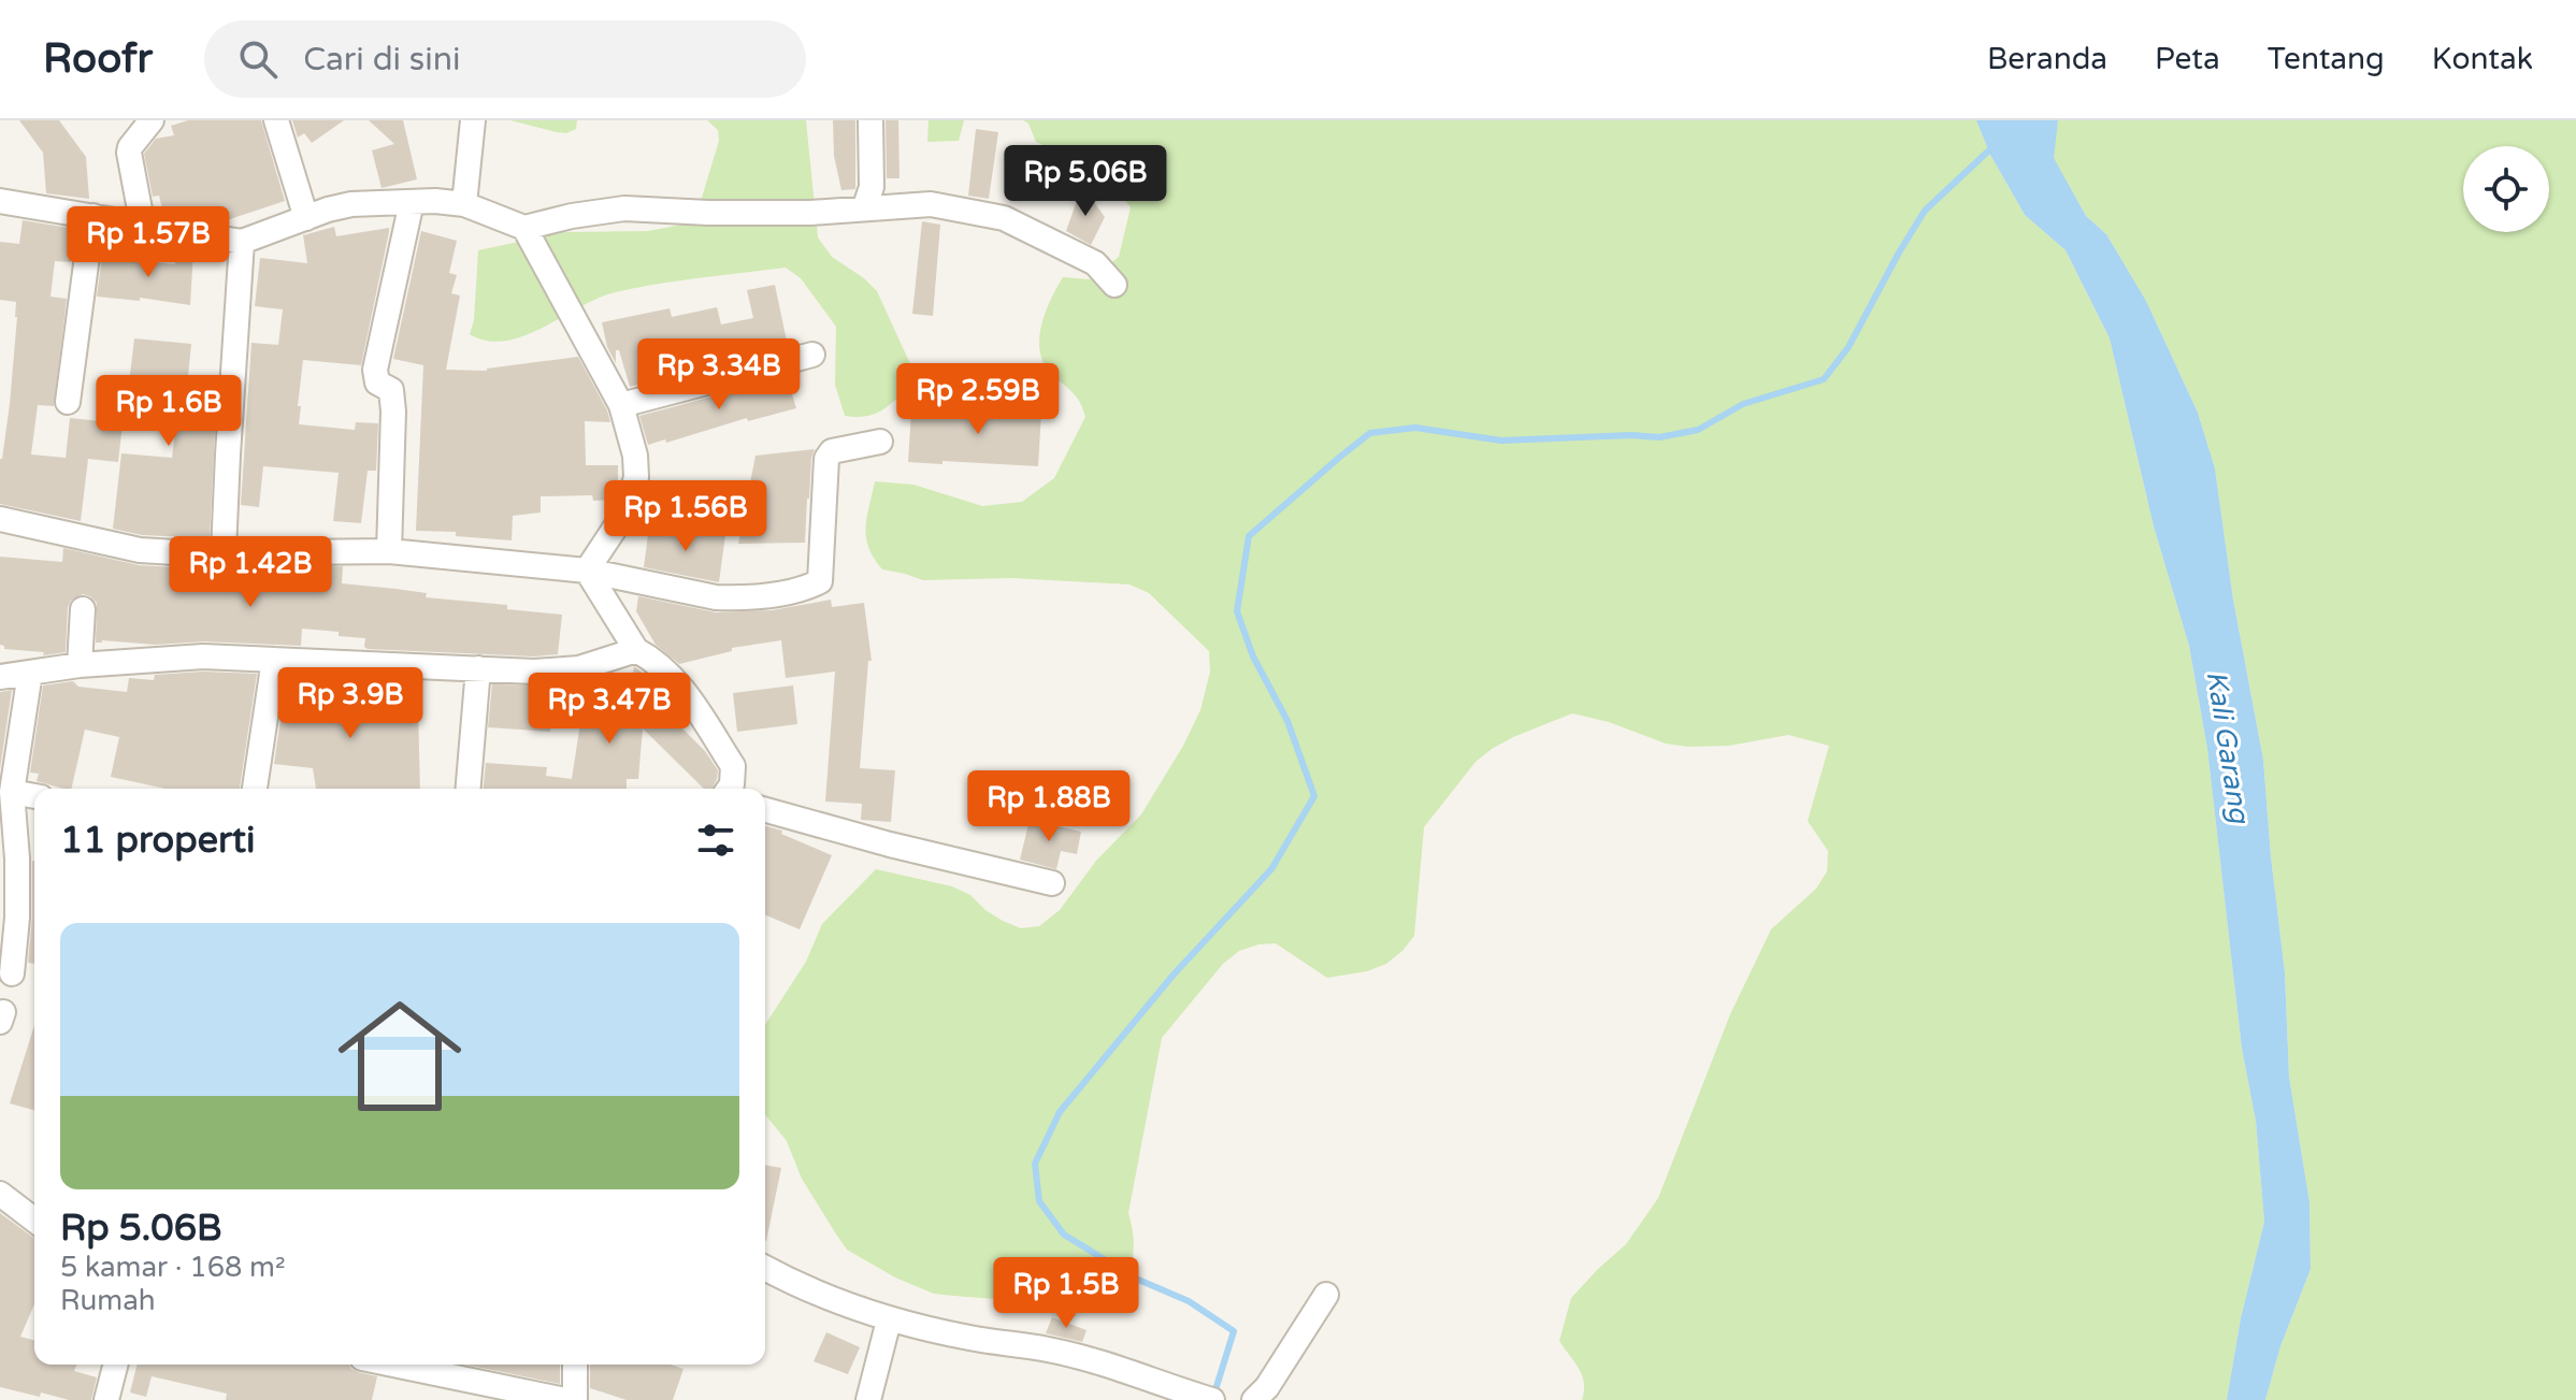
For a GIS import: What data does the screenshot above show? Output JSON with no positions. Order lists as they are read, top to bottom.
{
  "water": ["Kali Garang"],
  "page": {
    "header": "Roofr",
    "search": "Cari di sini",
    "nav": [
      "Beranda",
      "Peta",
      "Tentang",
      "Kontak"
    ],
    "price": [
      "Rp 5.06B",
      "Rp 1.57B",
      "Rp 3.34B",
      "Rp 2.59B",
      "Rp 1.6B",
      "Rp 1.56B",
      "Rp 1.42B",
      "Rp 3.9B",
      "Rp 3.47B",
      "Rp 1.88B",
      "Rp 1.5B"
    ],
    "heading": "11 properti",
    "list": [
      {
        "name": "Rp 5.06B",
        "note": "5 kamar · 168 m² · Rumah"
      }
    ]
  }
}
